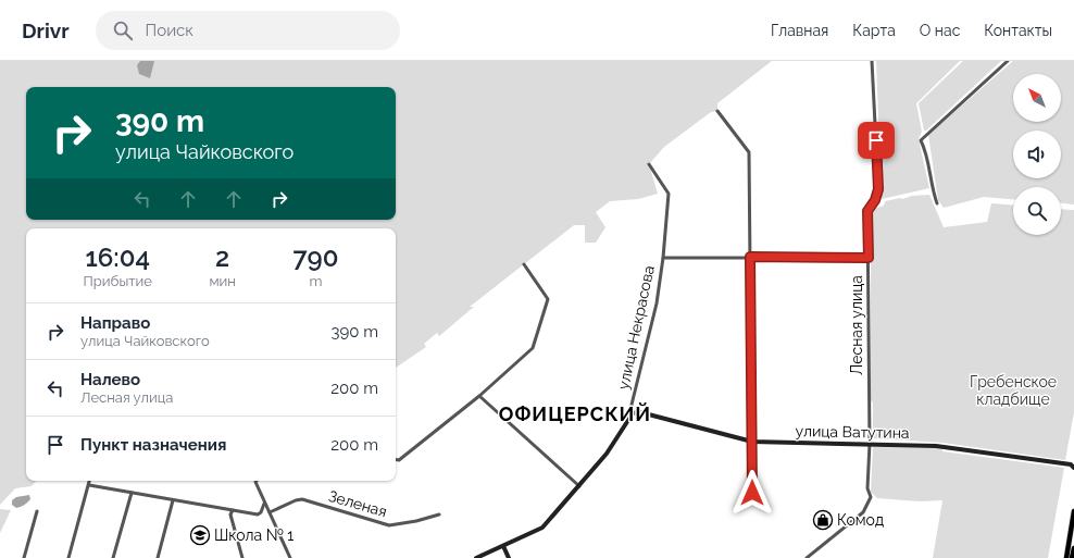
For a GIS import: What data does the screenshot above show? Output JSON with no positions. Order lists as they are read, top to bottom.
{
  "streets": {
    "street": [
      "Лесная улица",
      "улица Некрасова",
      "улица Ватутина",
      "Зеленая"
    ]
  },
  "crossings": [
    ["Лесная улица", "улица Ватутина"],
    ["улица Некрасова", "улица Ватутина"]
  ],
  "districts": ["ОФИЦЕРСКИЙ"],
  "parks": ["Гребенское кладбище"],
  "places": {
    "shop": ["Комод"],
    "school or university": ["Школа № 1"]
  },
  "north": "top left",
  "page": {
    "header": "Drivr",
    "search": "Поиск",
    "nav": [
      "Главная",
      "Карта",
      "О нас",
      "Контакты"
    ],
    "turn": ["390 m", "улица Чайковского"],
    "eta": [
      "16:04",
      "Прибытие",
      "2",
      "мин",
      "790",
      "m"
    ],
    "list": [
      {
        "name": "Направо",
        "note": "улица Чайковского",
        "value": "390 m"
      },
      {
        "name": "Налево",
        "note": "Лесная улица",
        "value": "200 m"
      },
      {
        "name": "Пункт назначения",
        "value": "200 m"
      }
    ]
  }
}
